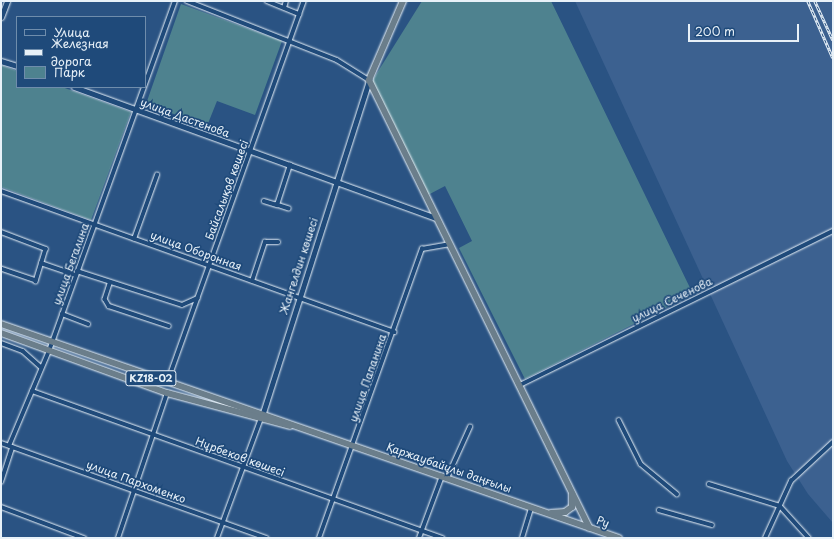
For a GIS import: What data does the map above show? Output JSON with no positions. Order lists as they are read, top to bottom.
{
  "streets": {
    "highway": [
      "Жангелдин көшесі",
      "KZ18-02",
      "Қаржаубайұлы даңғылы",
      "Ру"
    ],
    "street": [
      "улица Дастенова",
      "Байсалықов көшесі",
      "улица Оборонная",
      "улица Бегалина",
      "улица Сеченова",
      "улица Папанина",
      "Нұрбеков көшесі",
      "улица Пархоменко"
    ]
  },
  "crossings": [
    ["улица Дастенова", "Байсалықов көшесі"],
    ["улица Дастенова", "улица Бегалина"],
    ["улица Дастенова", "Жангелдин көшесі"],
    ["Байсалықов көшесі", "улица Оборонная"],
    ["Байсалықов көшесі", "Қаржаубайұлы даңғылы"],
    ["улица Оборонная", "улица Бегалина"],
    ["улица Оборонная", "Жангелдин көшесі"],
    ["улица Оборонная", "улица Папанина"],
    ["улица Бегалина", "Нұрбеков көшесі"],
    ["улица Бегалина", "Қаржаубайұлы даңғылы"],
    ["улица Бегалина", "улица Пархоменко"],
    ["Жангелдин көшесі", "Нұрбеков көшесі"],
    ["Жангелдин көшесі", "Қаржаубайұлы даңғылы"],
    ["Жангелдин көшесі", "улица Пархоменко"],
    ["KZ18-02", "Ру"],
    ["улица Папанина", "Нұрбеков көшесі"],
    ["улица Папанина", "Қаржаубайұлы даңғылы"],
    ["Қаржаубайұлы даңғылы", "Ру"]
  ],
  "legend": ["Улица", "Железная дорога", "Парк"],
  "scale_bar": "200 m"
}
